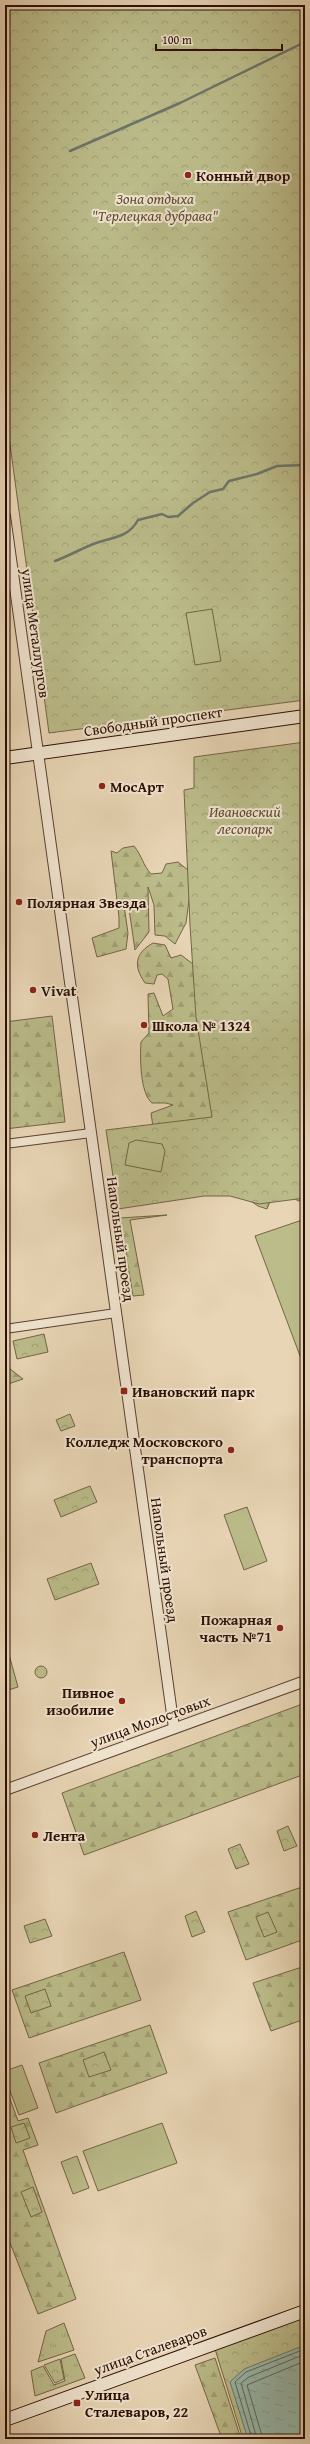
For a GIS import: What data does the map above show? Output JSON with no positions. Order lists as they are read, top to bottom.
{
  "streets": {
    "main road": ["Свободный проспект", "улица Сталеваров"],
    "street": ["улица Металлургов", "Напольный проезд", "улица Молостовых"]
  },
  "crossings": [
    ["улица Металлургов", "Свободный проспект"],
    ["улица Металлургов", "Напольный проезд"],
    ["Свободный проспект", "Напольный проезд"],
    ["Напольный проезд", "улица Молостовых"]
  ],
  "parks": ["Зона отдыха \"Терлецкая дубрава\"", "Ивановский лесопарк"],
  "places": {
    "other": [
      "Конный двор",
      "МосАрт",
      "Полярная Звезда",
      "Vivat",
      "Школа № 1324",
      "Колледж Московского транспорта",
      "Пожарная часть №71",
      "Пивное изобилие",
      "Лента"
    ],
    "transit": ["Ивановский парк", "Улица Сталеваров, 22"]
  },
  "scale_bar": "100 m"
}
